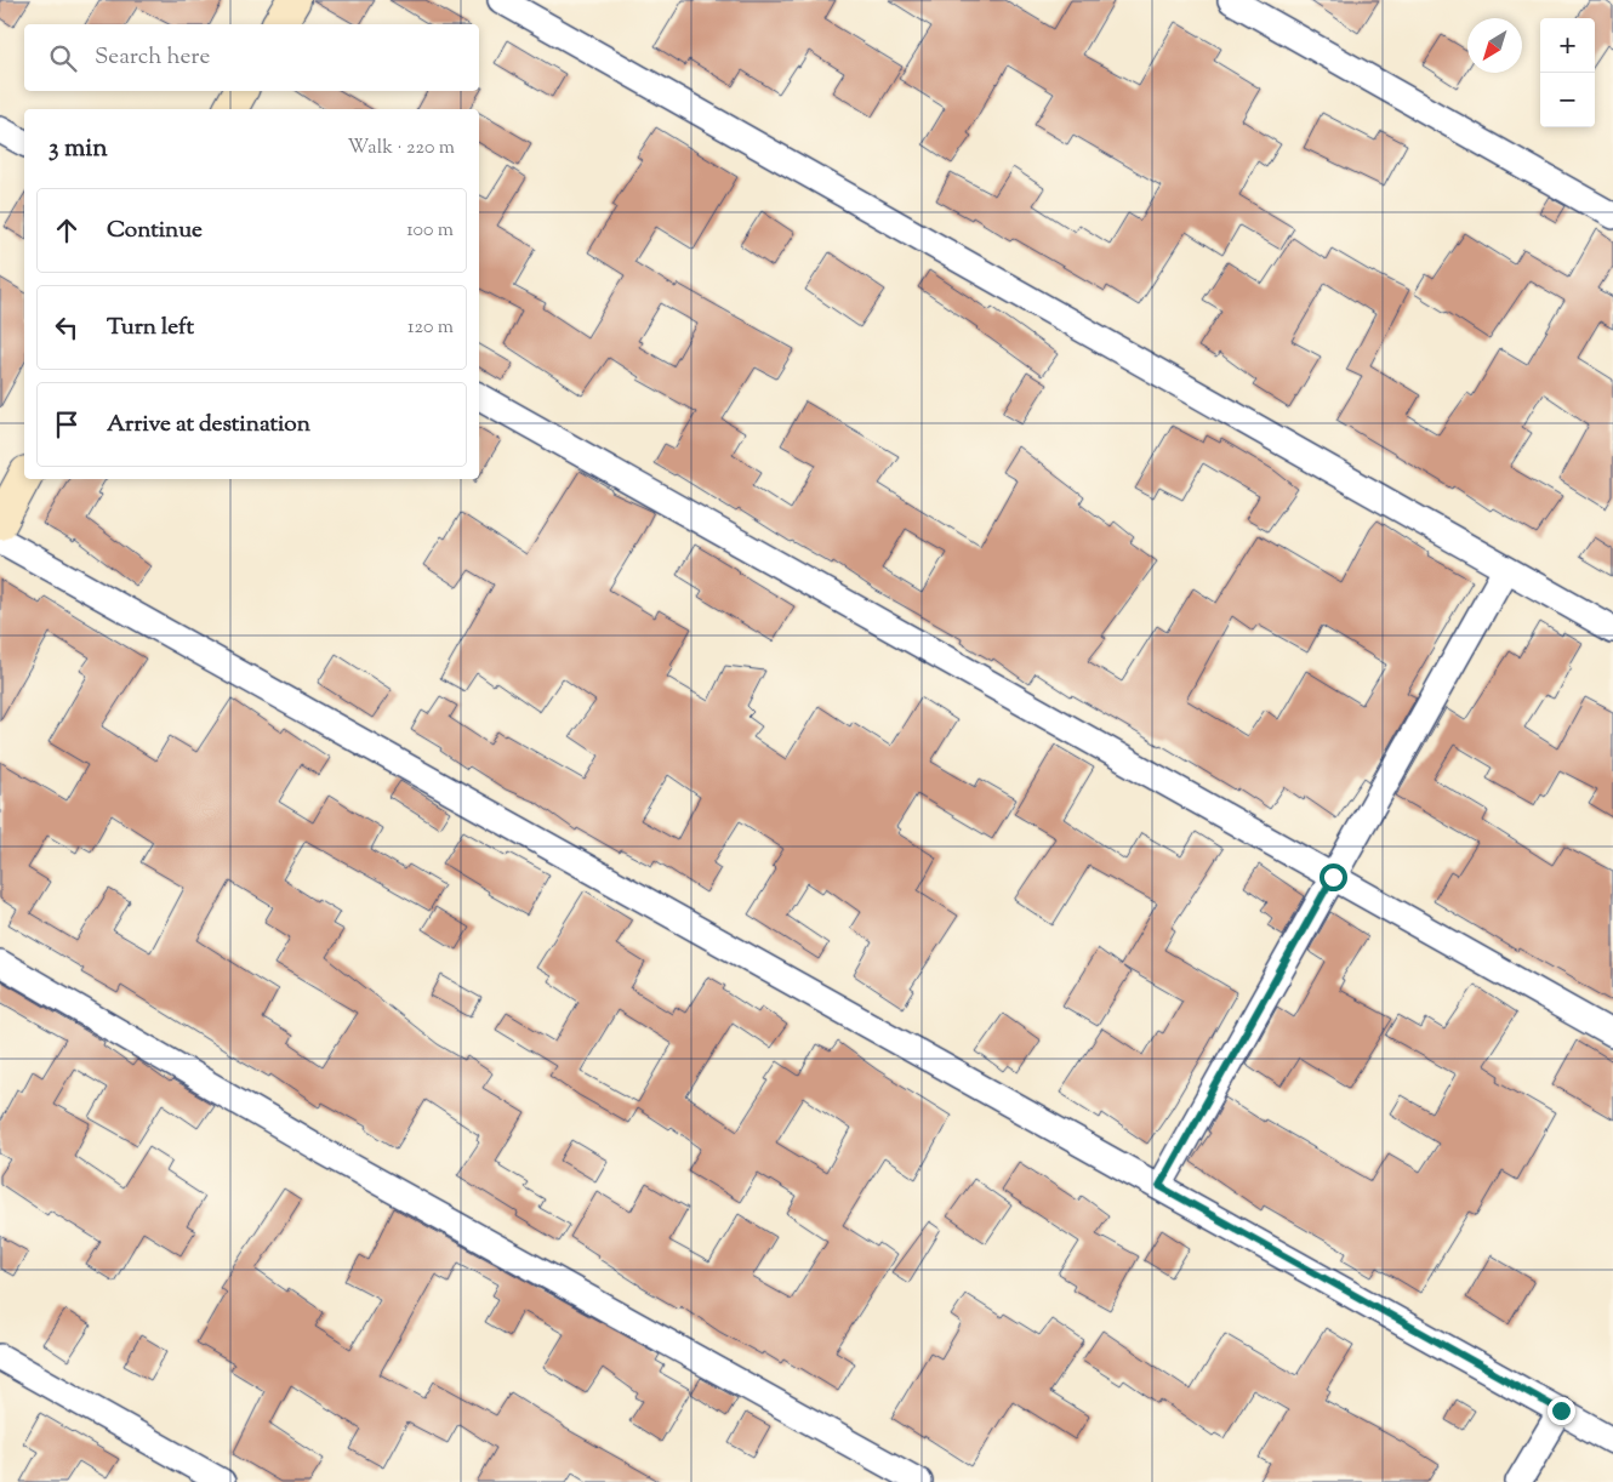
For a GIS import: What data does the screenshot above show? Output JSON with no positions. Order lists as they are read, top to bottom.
{
  "north": "bottom left",
  "page": {
    "map_buttons": ["+", "−"],
    "search": "Search here",
    "heading": ["3 min", "Walk · 220 m"],
    "list": [
      ["Continue", "100 m"],
      ["Turn left", "120 m"],
      "Arrive at destination"
    ]
  }
}
